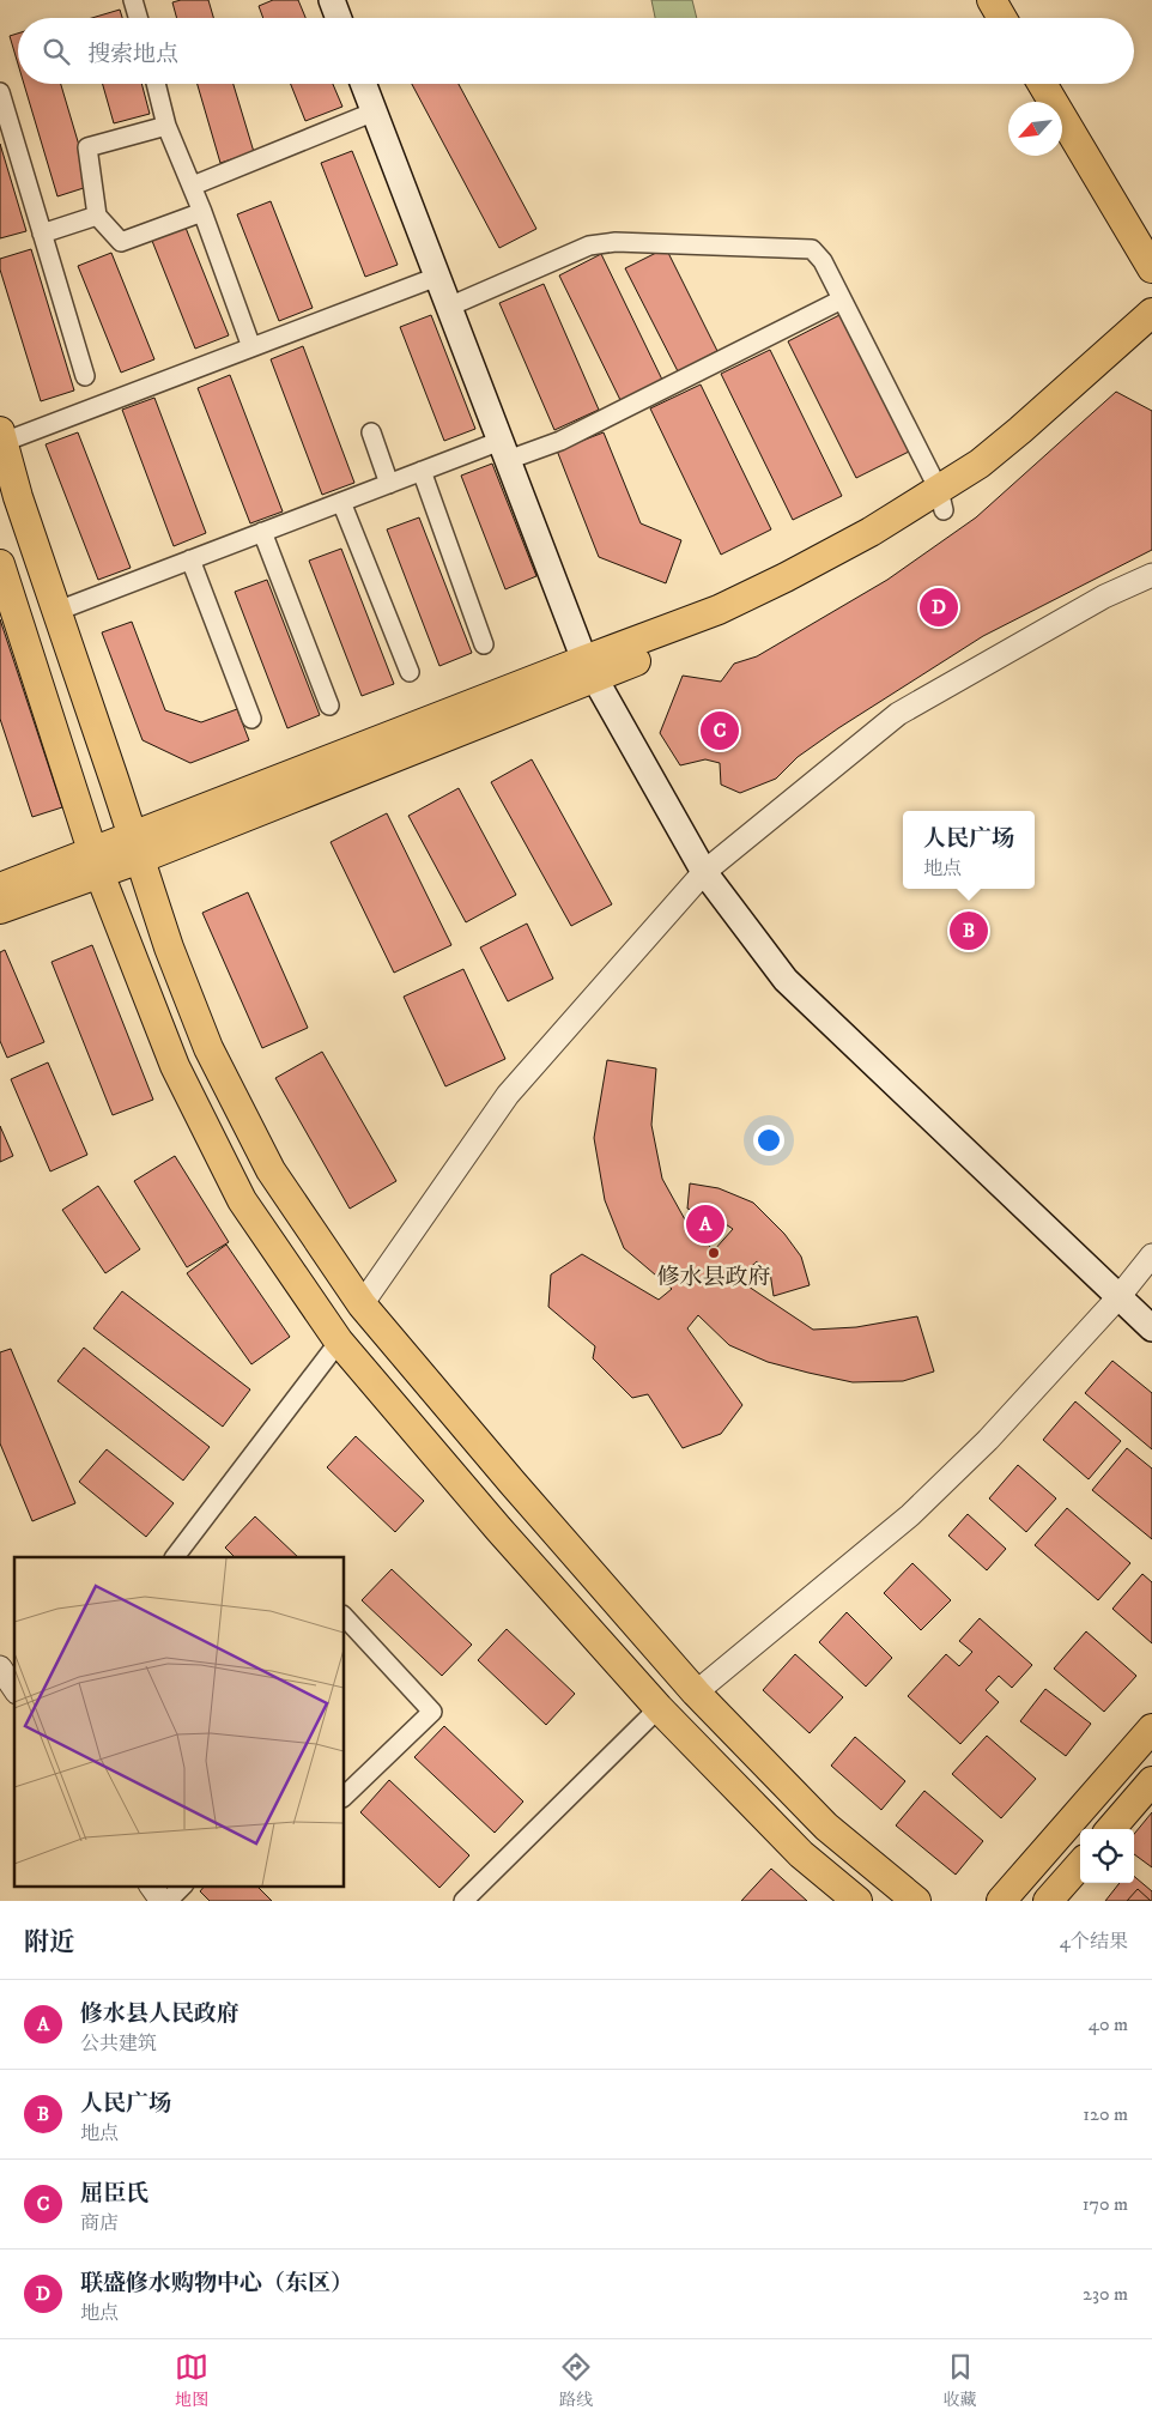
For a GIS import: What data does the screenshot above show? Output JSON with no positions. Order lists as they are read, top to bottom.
{
  "places": ["修水县政府"],
  "north": "bottom left",
  "page": {
    "search": "搜索地点",
    "pins": [
      "D",
      "C",
      "B",
      "A"
    ],
    "popup": ["人民广场", "地点"],
    "heading": ["附近", "4个结果"],
    "list": [
      {
        "mark": "A",
        "name": "修水县人民政府",
        "note": "公共建筑",
        "value": "40 m"
      },
      {
        "mark": "B",
        "name": "人民广场",
        "note": "地点",
        "value": "120 m"
      },
      {
        "mark": "C",
        "name": "屈臣氏",
        "note": "商店",
        "value": "170 m"
      },
      {
        "mark": "D",
        "name": "联盛修水购物中心（东区）",
        "note": "地点",
        "value": "230 m"
      }
    ],
    "nav": ["地图", "路线", "收藏"]
  }
}
